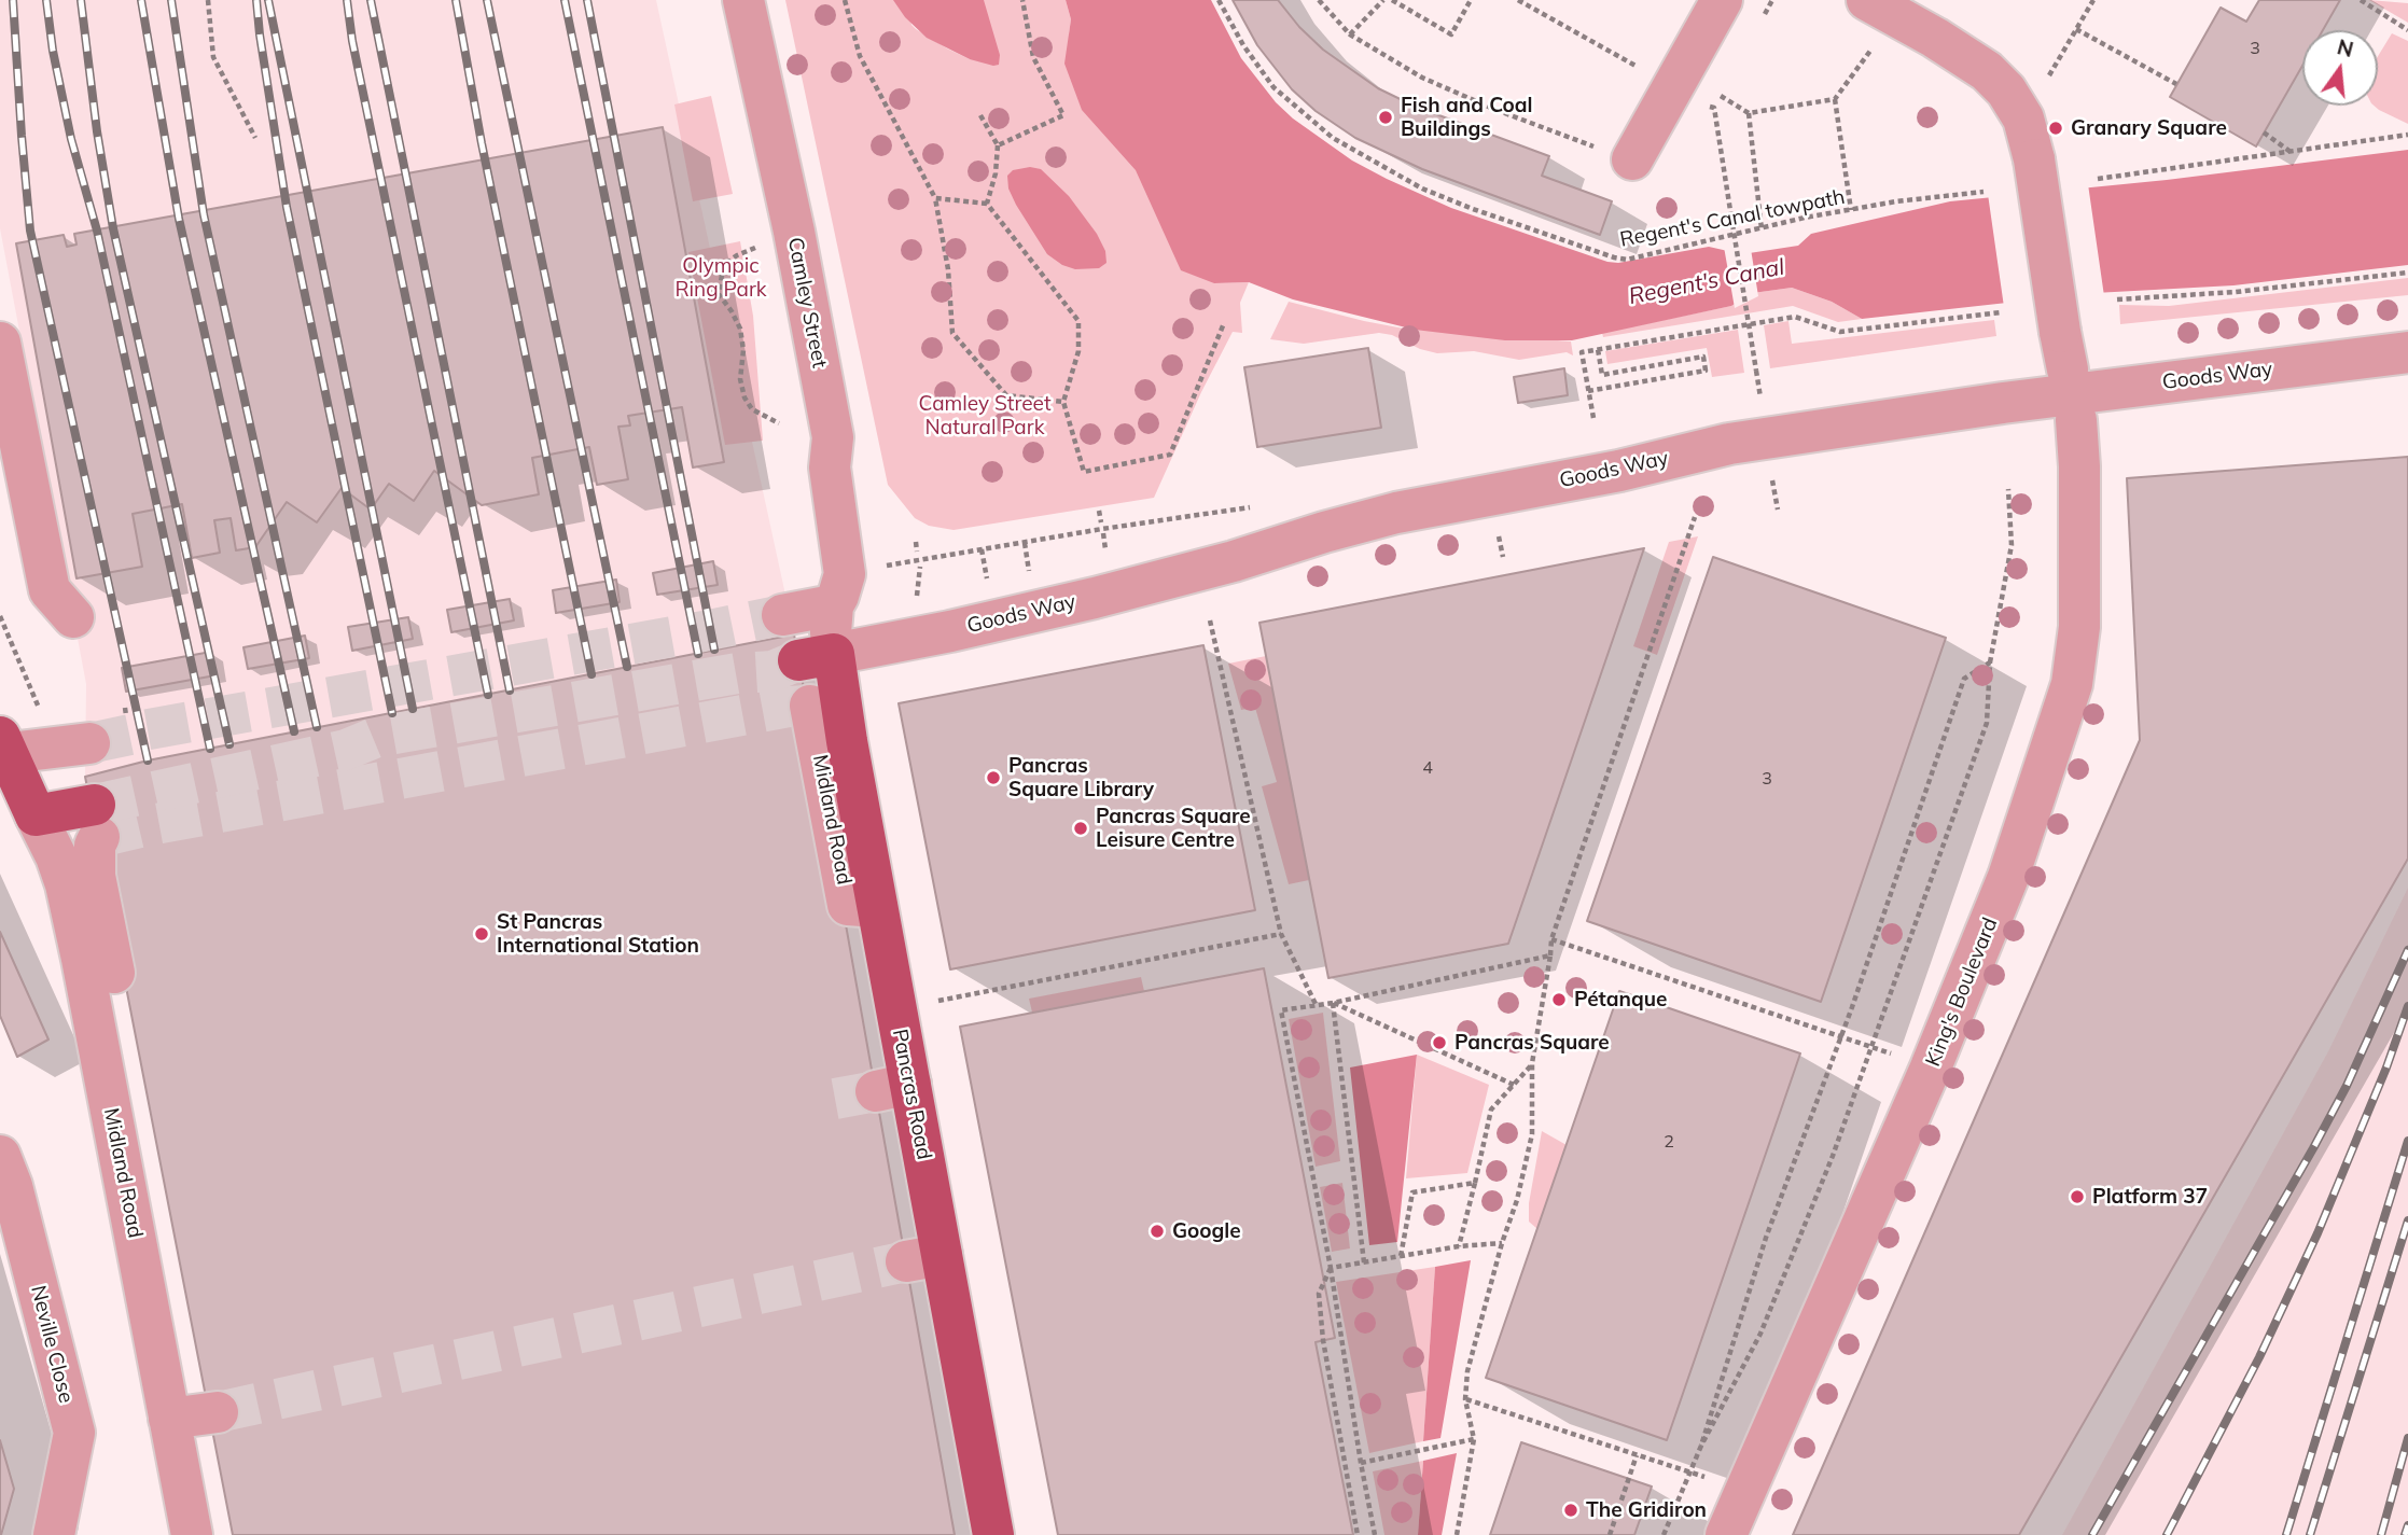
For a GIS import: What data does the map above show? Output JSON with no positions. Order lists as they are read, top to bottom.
{
  "streets": {
    "main road": ["Pancras Road"],
    "street": [
      "Camley Street",
      "Goods Way",
      "Midland Road",
      "King's Boulevard",
      "Neville Close"
    ],
    "path": ["Regent's Canal towpath"]
  },
  "crossings": [
    ["Camley Street", "Pancras Road"],
    ["Goods Way", "Pancras Road"],
    ["Midland Road", "Pancras Road"]
  ],
  "water": ["Regent's Canal"],
  "parks": ["Olympic Ring Park", "Camley Street Natural Park"],
  "places": [
    "Fish and Coal Buildings",
    "Granary Square",
    "Pancras Square Library",
    "Pancras Square Leisure Centre",
    "St Pancras International Station",
    "Pétanque",
    "Pancras Square",
    "Platform 37",
    "Google",
    "The Gridiron"
  ],
  "house_numbers": [
    "3",
    "4",
    "3",
    "2"
  ],
  "north": "top"
}
